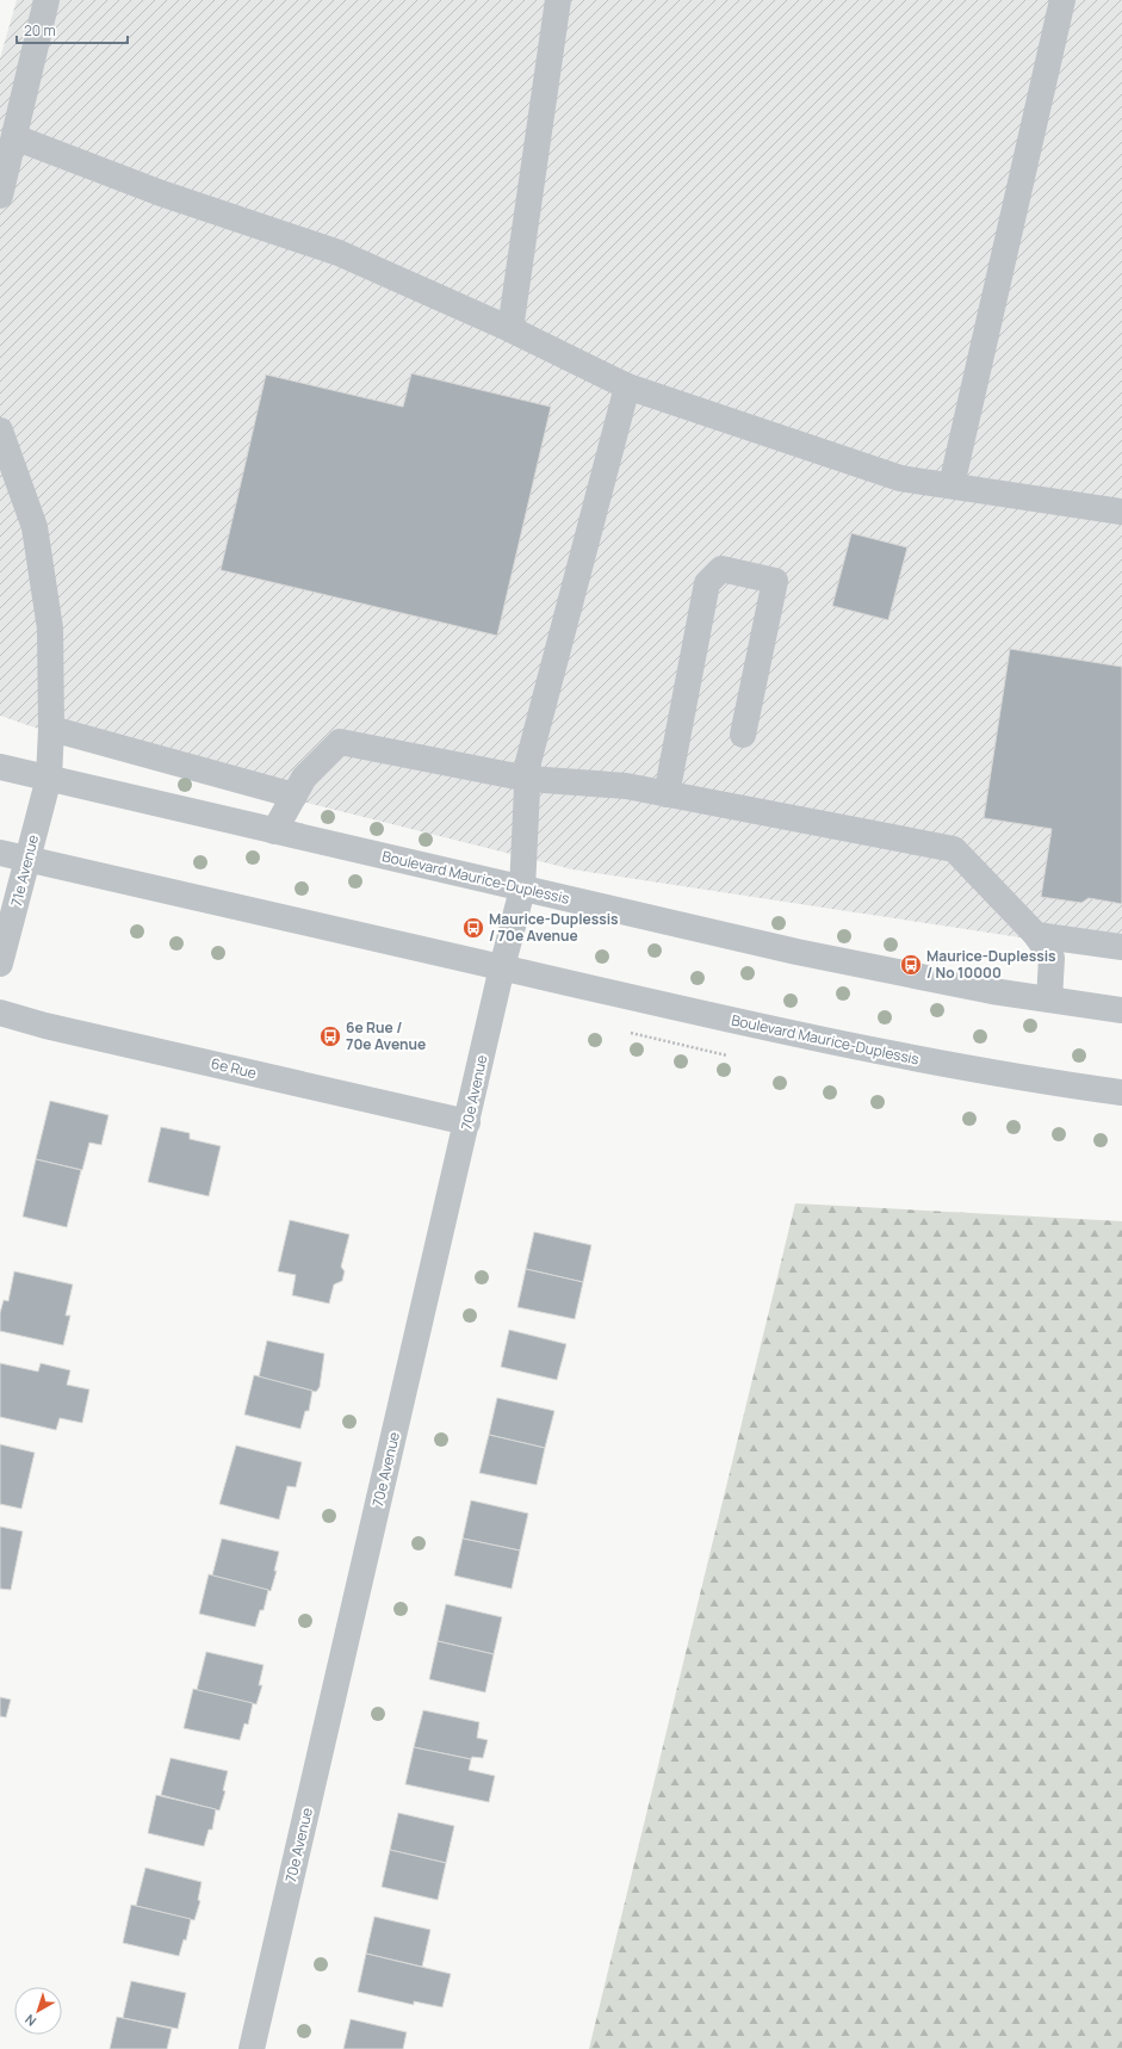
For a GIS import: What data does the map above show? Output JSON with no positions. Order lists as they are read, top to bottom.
{
  "streets": {
    "street": [
      "71e Avenue",
      "Boulevard Maurice-Duplessis",
      "6e Rue",
      "70e Avenue"
    ]
  },
  "crossings": [
    ["71e Avenue", "Boulevard Maurice-Duplessis"],
    ["Boulevard Maurice-Duplessis", "70e Avenue"],
    ["6e Rue", "70e Avenue"]
  ],
  "places": {
    "bus stop": ["Maurice-Duplessis / 70e Avenue", "Maurice-Duplessis / No 10000", "6e Rue / 70e Avenue"]
  },
  "scale_bar": "20 m",
  "north": "bottom left"
}
